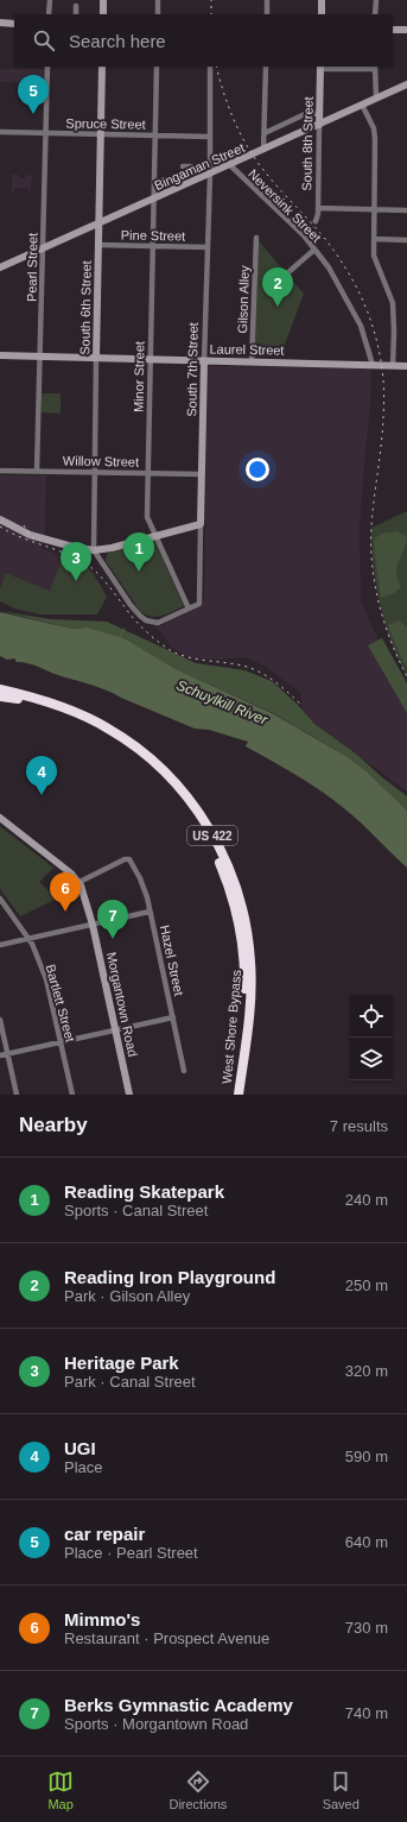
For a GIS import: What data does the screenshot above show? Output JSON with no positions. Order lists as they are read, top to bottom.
{
  "streets": {
    "highway": ["US 422", "West Shore Bypass"],
    "street": [
      "Spruce Street",
      "South 8th Street",
      "Bingaman Street",
      "Neversink Street",
      "Pine Street",
      "Pearl Street",
      "Gilson Alley",
      "South 6th Street",
      "Laurel Street",
      "South 7th Street",
      "Minor Street",
      "Willow Street",
      "Hazel Street",
      "Bartlett Street",
      "Morgantown Road"
    ]
  },
  "crossings": [
    ["Spruce Street", "Pearl Street"],
    ["Spruce Street", "South 6th Street"],
    ["Spruce Street", "South 7th Street"],
    ["Spruce Street", "Minor Street"],
    ["South 8th Street", "Bingaman Street"],
    ["Bingaman Street", "Neversink Street"],
    ["Bingaman Street", "Pearl Street"],
    ["Bingaman Street", "South 6th Street"],
    ["Bingaman Street", "South 7th Street"],
    ["Bingaman Street", "Minor Street"],
    ["Neversink Street", "Laurel Street"],
    ["Pine Street", "South 6th Street"],
    ["Pine Street", "South 7th Street"],
    ["Pine Street", "Minor Street"],
    ["Pearl Street", "Laurel Street"],
    ["Pearl Street", "Willow Street"],
    ["Gilson Alley", "Laurel Street"],
    ["South 6th Street", "Laurel Street"],
    ["South 6th Street", "Willow Street"],
    ["Laurel Street", "South 7th Street"],
    ["Laurel Street", "Minor Street"],
    ["South 7th Street", "Minor Street"],
    ["South 7th Street", "Willow Street"],
    ["Minor Street", "Willow Street"],
    ["Hazel Street", "Morgantown Road"]
  ],
  "water": ["Schuylkill River"],
  "page": {
    "search": "Search here",
    "pins": [
      "5",
      "2",
      "1",
      "3",
      "4",
      "6",
      "7"
    ],
    "heading": ["Nearby", "7 results"],
    "list": [
      {
        "mark": "1",
        "name": "Reading Skatepark",
        "note": "Sports · Canal Street",
        "value": "240 m"
      },
      {
        "mark": "2",
        "name": "Reading Iron Playground",
        "note": "Park · Gilson Alley",
        "value": "250 m"
      },
      {
        "mark": "3",
        "name": "Heritage Park",
        "note": "Park · Canal Street",
        "value": "320 m"
      },
      {
        "mark": "4",
        "name": "UGI",
        "note": "Place",
        "value": "590 m"
      },
      {
        "mark": "5",
        "name": "car repair",
        "note": "Place · Pearl Street",
        "value": "640 m"
      },
      {
        "mark": "6",
        "name": "Mimmo's",
        "note": "Restaurant · Prospect Avenue",
        "value": "730 m"
      },
      {
        "mark": "7",
        "name": "Berks Gymnastic Academy",
        "note": "Sports · Morgantown Road",
        "value": "740 m"
      }
    ],
    "nav": ["Map", "Directions", "Saved"]
  }
}
